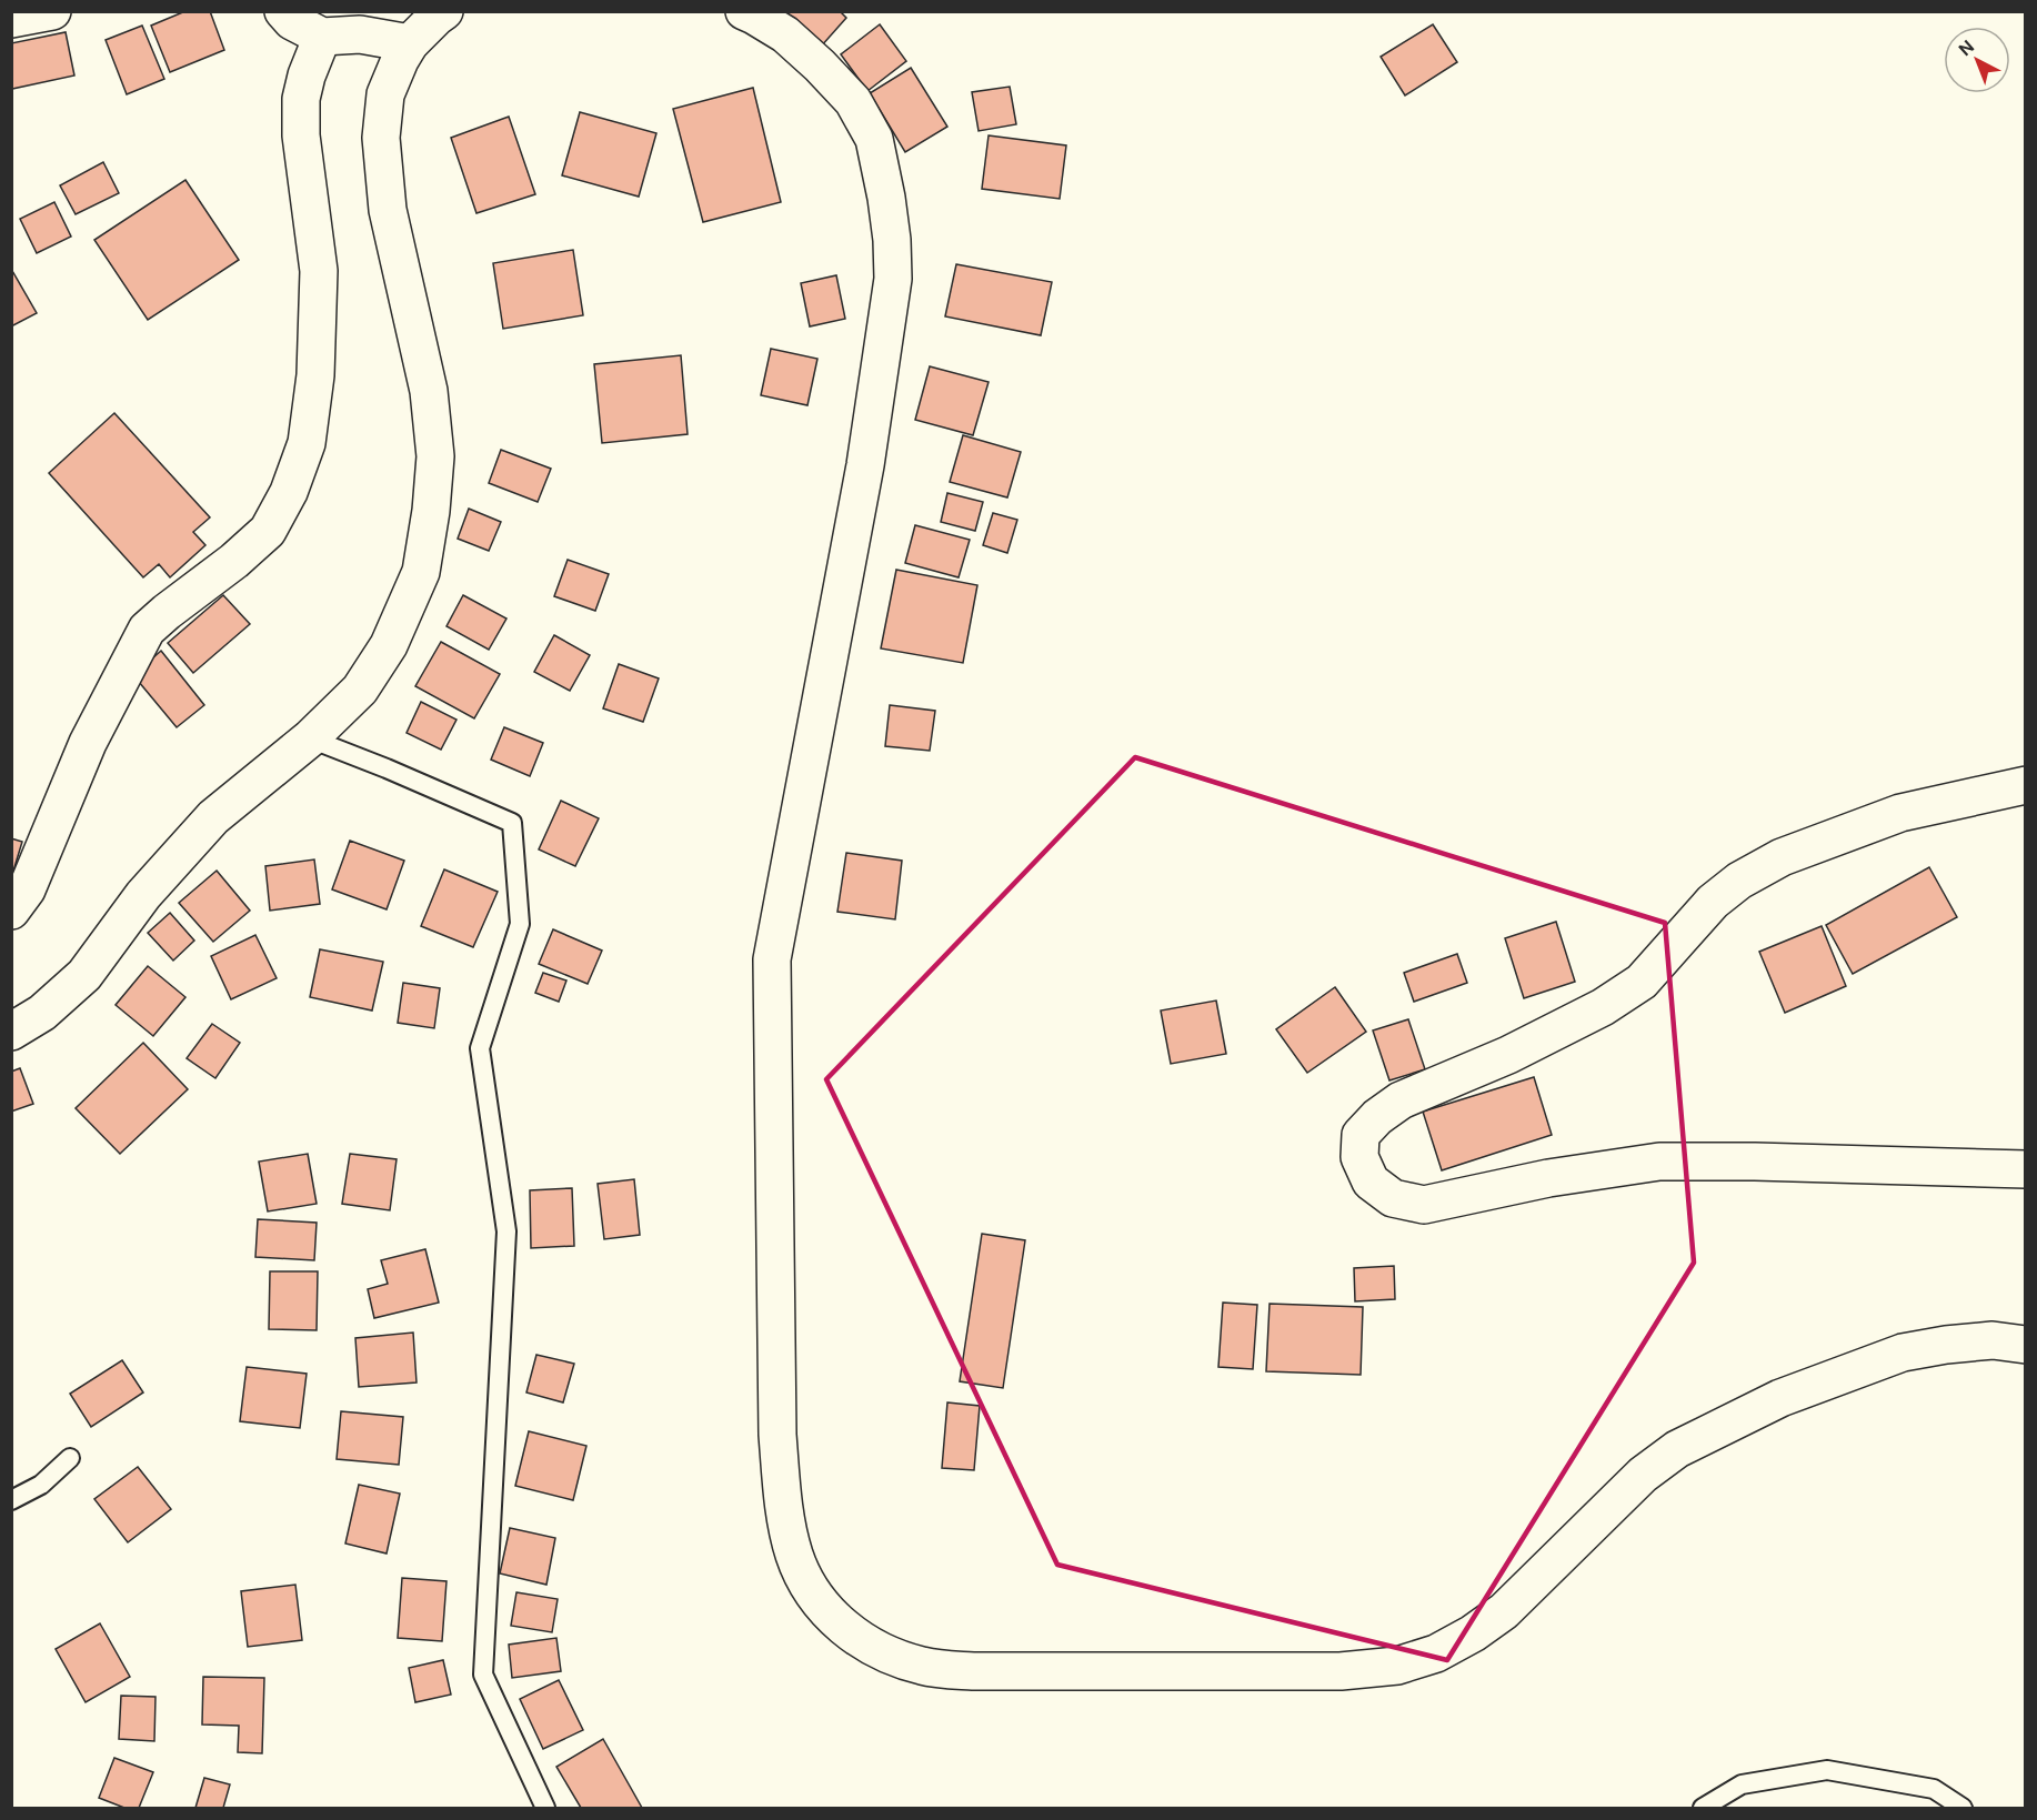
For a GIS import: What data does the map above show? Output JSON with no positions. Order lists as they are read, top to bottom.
{
  "north": "top left"
}
